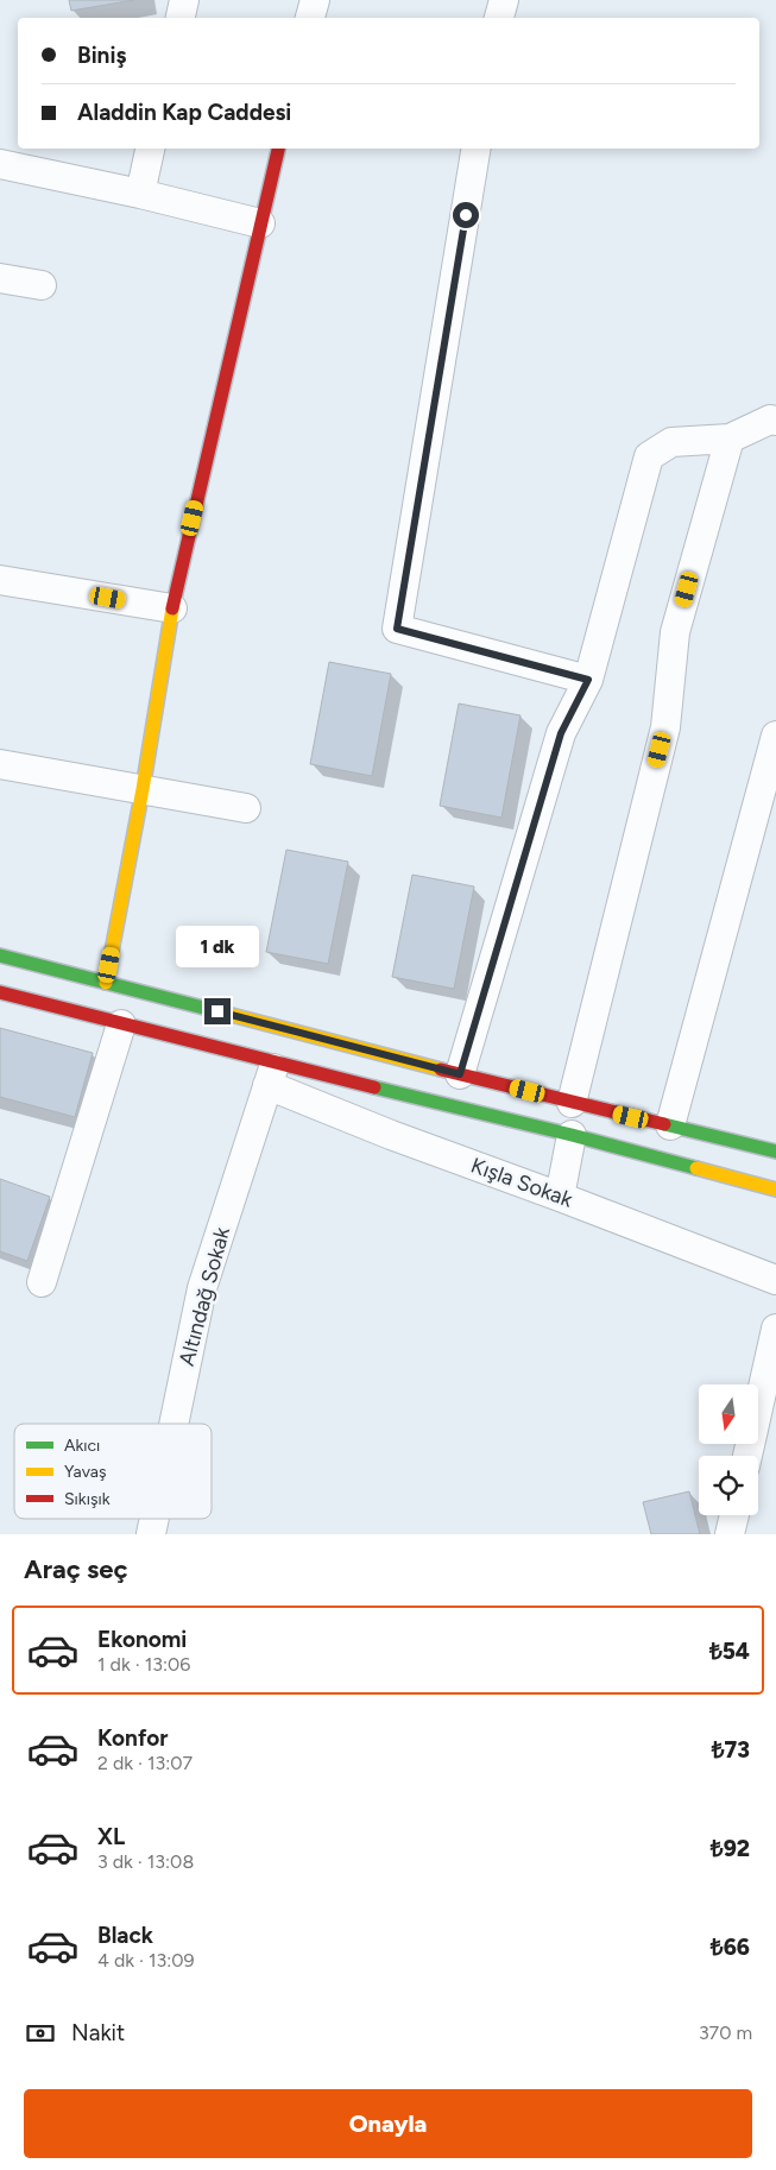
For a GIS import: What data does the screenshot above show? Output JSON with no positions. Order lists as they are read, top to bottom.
{
  "streets": {
    "street": ["Kışla Sokak", "Altındağ Sokak"]
  },
  "crossings": [
    ["Kışla Sokak", "Altındağ Sokak"]
  ],
  "legend": ["Akıcı", "Yavaş", "Sıkışık"],
  "north": "bottom",
  "page": {
    "banner": ["Biniş", "Aladdin Kap Caddesi"],
    "bubble": "1 dk",
    "heading": "Araç seç",
    "list": [
      {
        "name": "Ekonomi",
        "note": "1 dk · 13:06",
        "value": "₺54"
      },
      {
        "name": "Konfor",
        "note": "2 dk · 13:07",
        "value": "₺73"
      },
      {
        "name": "XL",
        "note": "3 dk · 13:08",
        "value": "₺92"
      },
      {
        "name": "Black",
        "note": "4 dk · 13:09",
        "value": "₺66"
      }
    ],
    "pay": ["Nakit", "370 m"],
    "buttons": "Onayla"
  }
}
